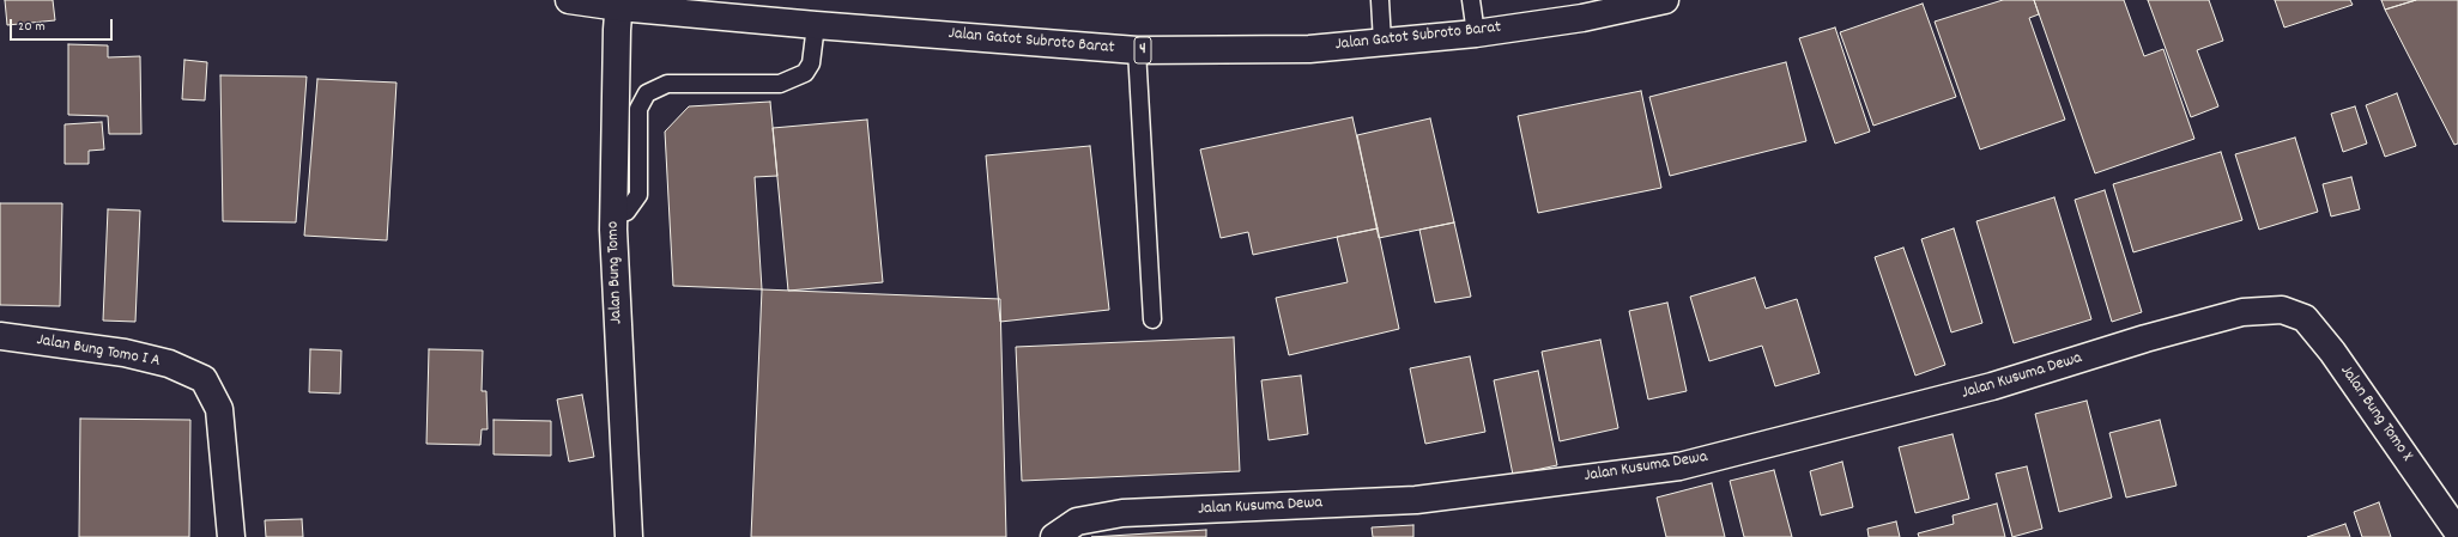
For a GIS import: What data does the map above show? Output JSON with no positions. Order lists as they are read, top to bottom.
{
  "streets": {
    "main road": [
      "Jalan Gatot Subroto Barat",
      "4",
      "Jalan Bung Tomo",
      "Jalan Bung Tomo I A",
      "Jalan Kusuma Dewa",
      "Jalan Bung Tomo X"
    ]
  },
  "crossings": [
    ["Jalan Gatot Subroto Barat", "Jalan Bung Tomo"],
    ["Jalan Kusuma Dewa", "Jalan Bung Tomo X"]
  ],
  "scale_bar": "20 m"
}
